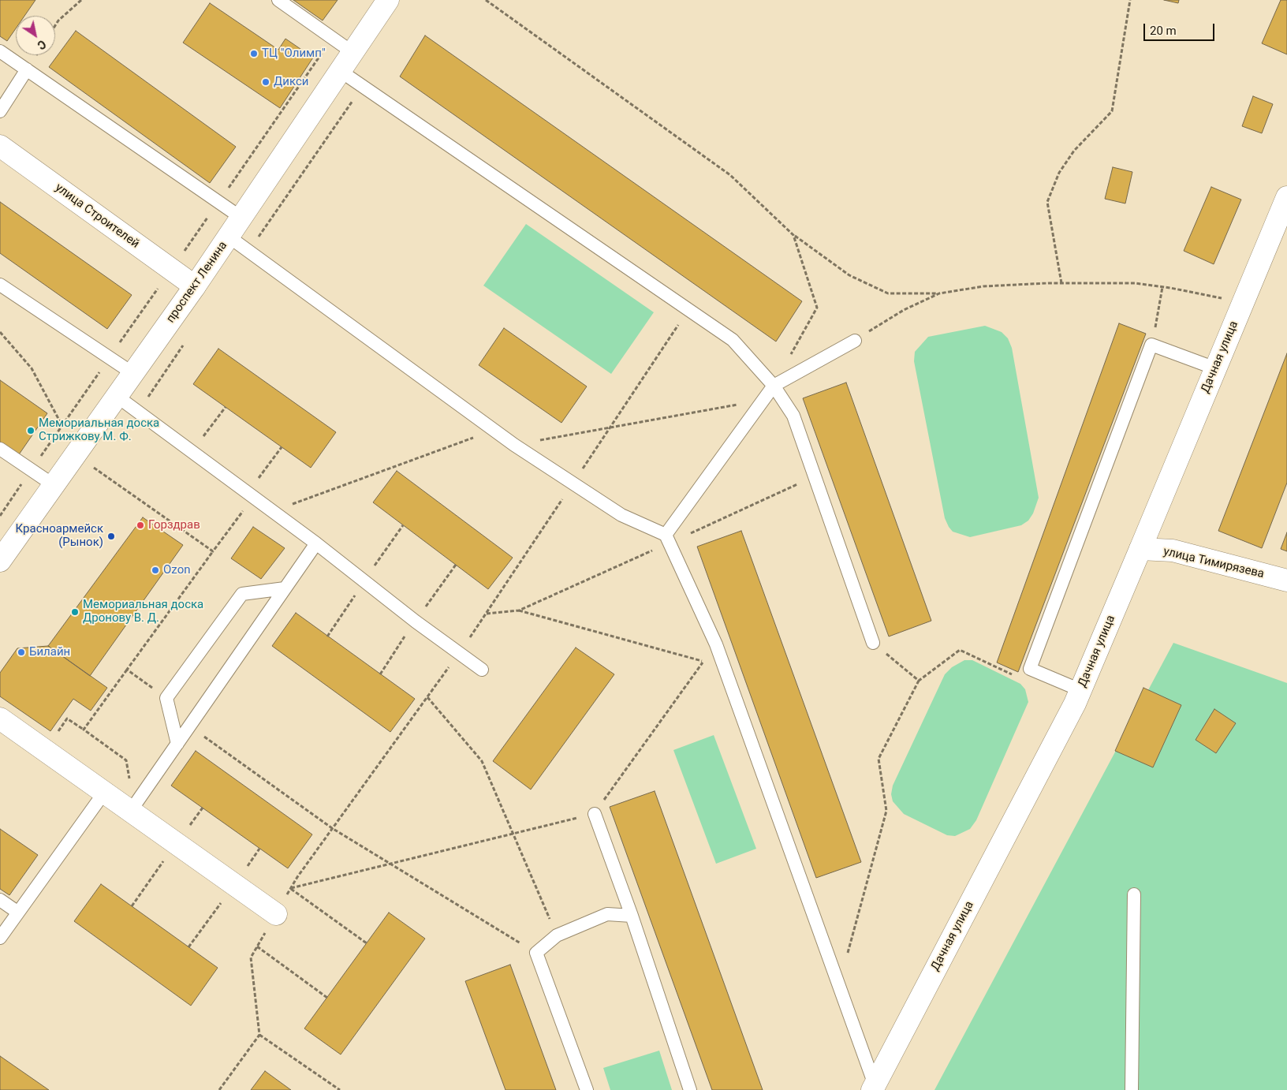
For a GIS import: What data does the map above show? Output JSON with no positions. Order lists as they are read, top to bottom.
{
  "streets": {
    "street": [
      "улица Строителей",
      "проспект Ленина",
      "Дачная улица",
      "улица Тимирязева"
    ]
  },
  "crossings": [
    ["улица Строителей", "проспект Ленина"],
    ["Дачная улица", "улица Тимирязева"]
  ],
  "places": [
    "ТЦ \"Олимп\"",
    "Дикси",
    "Мемориальная доска Стрижкову М. Ф.",
    "Горздрав",
    "Красноармейск (Рынок)",
    "Ozon",
    "Мемориальная доска Дронову В. Д.",
    "Билайн"
  ],
  "scale_bar": "20 m",
  "north": "bottom right"
}
